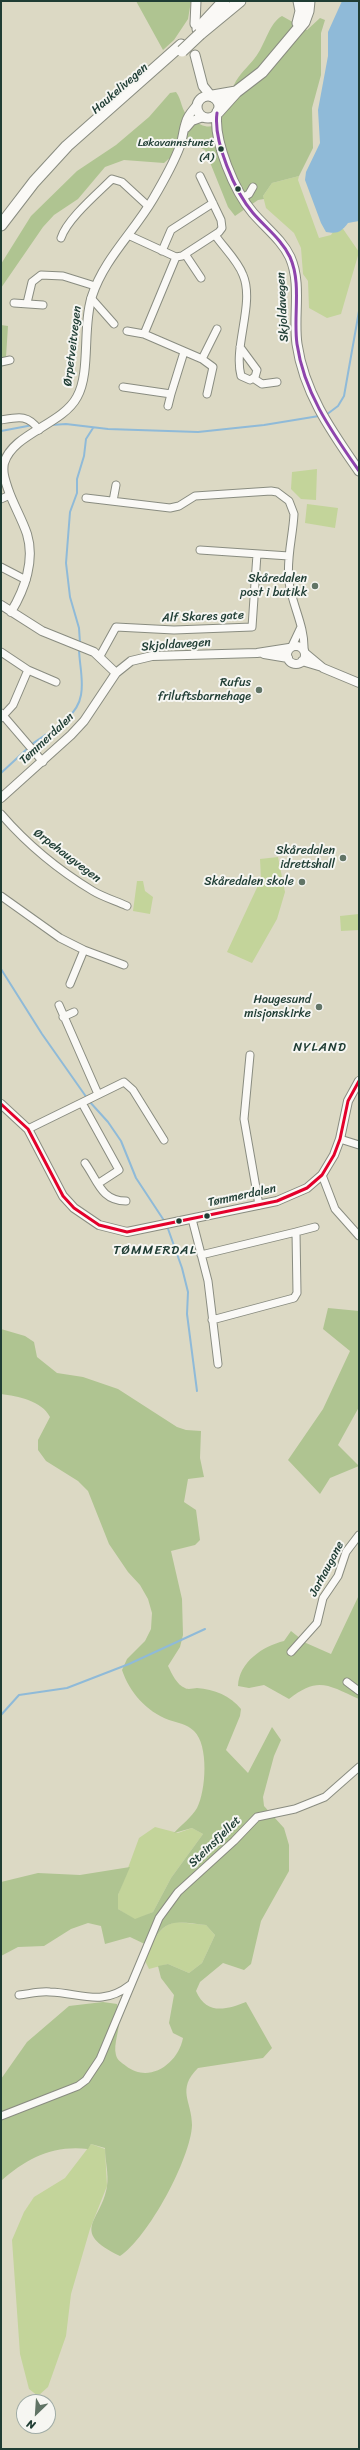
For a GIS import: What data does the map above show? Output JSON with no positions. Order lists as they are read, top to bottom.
{
  "streets": {
    "highway": ["Haukelivegen"],
    "main road": ["Skjoldavegen"],
    "street": [
      "Ørpetveitvegen",
      "Alf Skares gate",
      "Tømmerdalen",
      "Ørpehaugvegen",
      "Jarhaugane",
      "Steinsfjellet"
    ]
  },
  "crossings": [
    ["Skjoldavegen", "Ørpetveitvegen"],
    ["Skjoldavegen", "Tømmerdalen"]
  ],
  "districts": ["NYLAND", "TØMMERDAL"],
  "places": [
    "Løkavannstunet (A)",
    "Skåredalen post i butikk",
    "Rufus friluftsbarnehage",
    "Skåredalen idrettshall",
    "Skåredalen skole",
    "Haugesund misjonskirke"
  ],
  "north": "bottom left"
}
